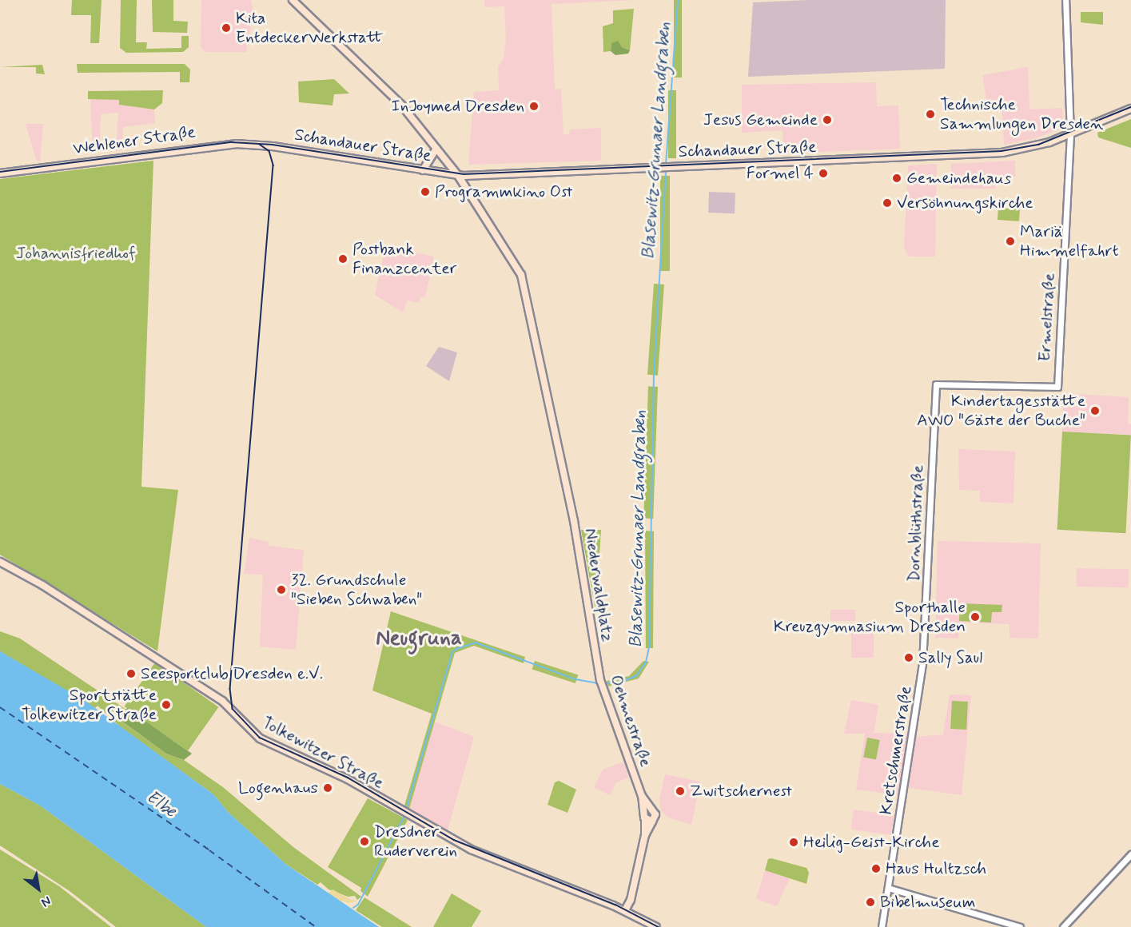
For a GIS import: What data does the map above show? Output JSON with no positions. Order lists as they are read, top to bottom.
{
  "streets": {
    "main road": [
      "Wehlener Straße",
      "Schandauer Straße",
      "Niederwaldplatz",
      "Oehmestraße",
      "Tolkewitzer Straße"
    ],
    "street": ["Ermelstraße", "Dornblüthstraße", "Kretschmerstraße"]
  },
  "crossings": [
    ["Wehlener Straße", "Schandauer Straße"],
    ["Schandauer Straße", "Ermelstraße"],
    ["Schandauer Straße", "Niederwaldplatz"],
    ["Ermelstraße", "Dornblüthstraße"],
    ["Dornblüthstraße", "Kretschmerstraße"],
    ["Niederwaldplatz", "Oehmestraße"],
    ["Oehmestraße", "Tolkewitzer Straße"]
  ],
  "districts": ["Neugruna"],
  "water": ["Blasewitz‐Grunaer Landgraben", "Elbe"],
  "parks": ["Johannisfriedhof"],
  "places": [
    "Kita EntdeckerWerkstatt",
    "InJoymed Dresden",
    "Technische Sammlungen Dresden",
    "Jesus Gemeinde",
    "Formel 4",
    "Gemeindehaus",
    "Programmkino Ost",
    "Versöhnungskirche",
    "Mariä Himmelfahrt",
    "Postbank Finanzcenter",
    "Kindertagesstätte AWO \"Gäste der Buche\"",
    "32. Grundschule \"Sieben Schwaben\"",
    "Sporthalle Kreuzgymnasium Dresden",
    "Sally Saul",
    "Seesportclub Dresden e.V.",
    "Sportstätte Tolkewitzer Straße",
    "Logenhaus",
    "Zwitschernest",
    "Dresdner Ruderverein",
    "Heilig-Geist-Kirche",
    "Haus Hultzsch",
    "Bibelmuseum"
  ],
  "north": "bottom right"
}
